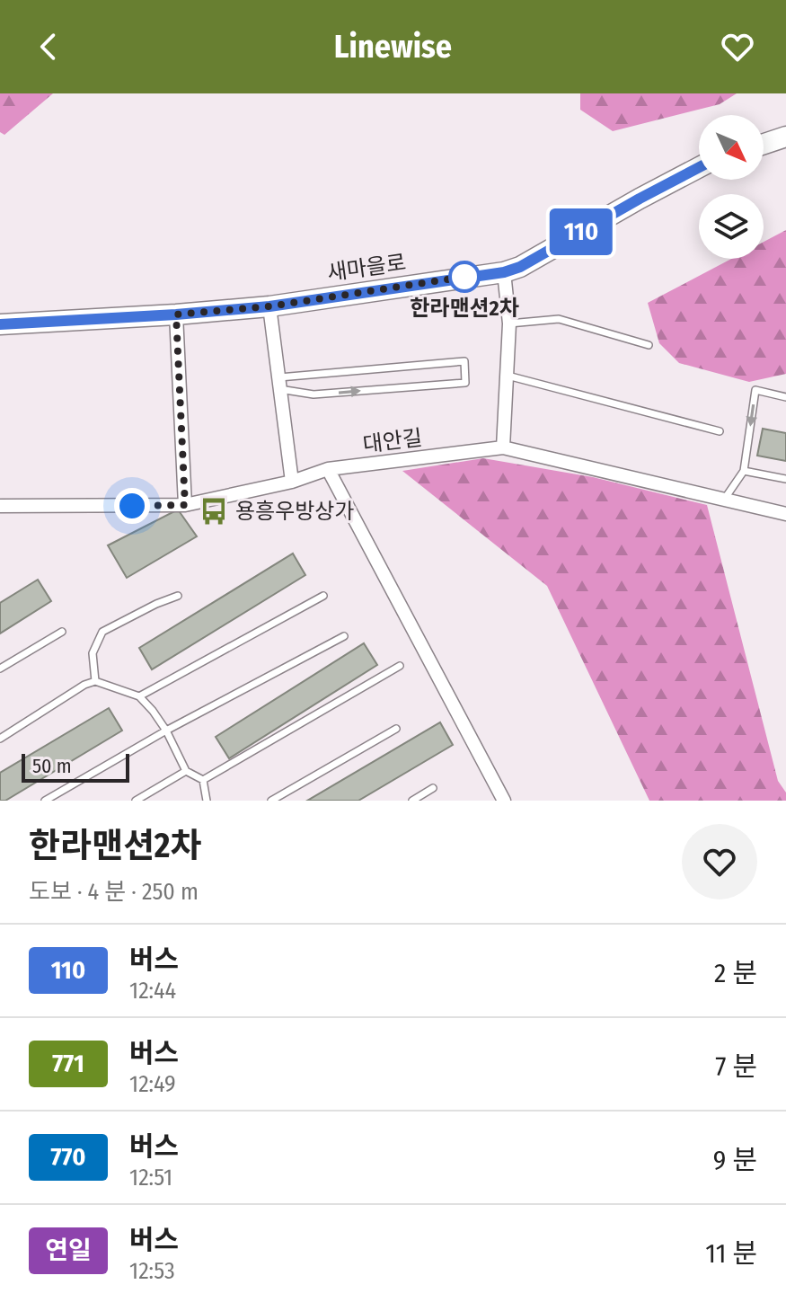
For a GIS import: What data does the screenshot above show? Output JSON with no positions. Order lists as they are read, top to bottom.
{
  "streets": {
    "main road": ["새마을로"],
    "street": ["대안길"]
  },
  "places": {
    "other": ["한라맨션2차"],
    "bus stop": ["용흥우방상가"]
  },
  "lines": ["bus line 110"],
  "scale_bar": "50 m",
  "north": "bottom right",
  "page": {
    "header": "Linewise",
    "on_map": "110",
    "scale": "50 m",
    "heading": ["한라맨션2차", "도보 · 4 분 · 250 m"],
    "list": [
      {
        "mark": "110",
        "name": "버스",
        "note": "12:44",
        "value": "2 분"
      },
      {
        "mark": "771",
        "name": "버스",
        "note": "12:49",
        "value": "7 분"
      },
      {
        "mark": "770",
        "name": "버스",
        "note": "12:51",
        "value": "9 분"
      },
      {
        "mark": "연일",
        "name": "버스",
        "note": "12:53",
        "value": "11 분"
      }
    ]
  }
}
